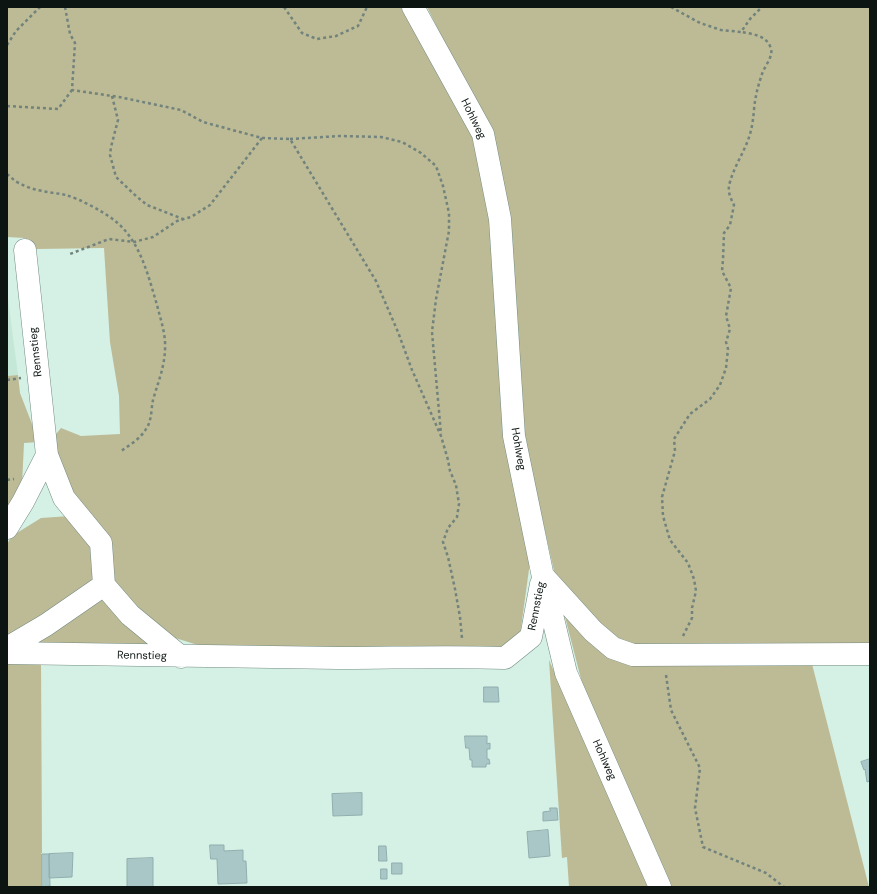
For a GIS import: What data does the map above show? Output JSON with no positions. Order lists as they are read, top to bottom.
{
  "streets": {
    "street": ["Hohlweg", "Rennstieg"]
  },
  "crossings": [
    ["Hohlweg", "Rennstieg"]
  ]
}
